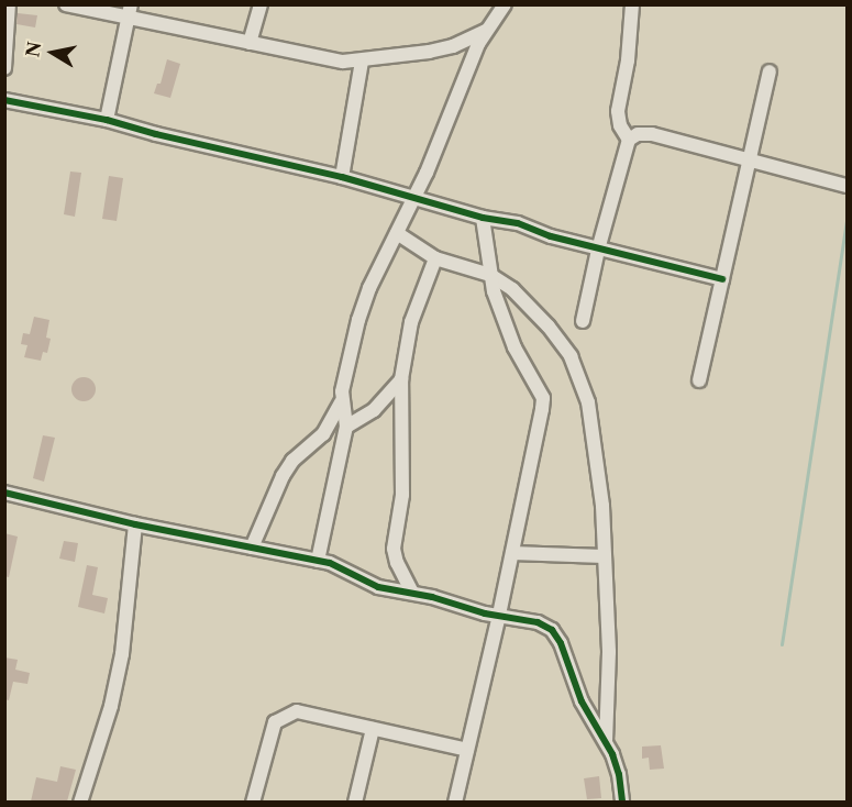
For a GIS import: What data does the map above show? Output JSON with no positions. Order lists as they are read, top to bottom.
{
  "north": "left"
}
